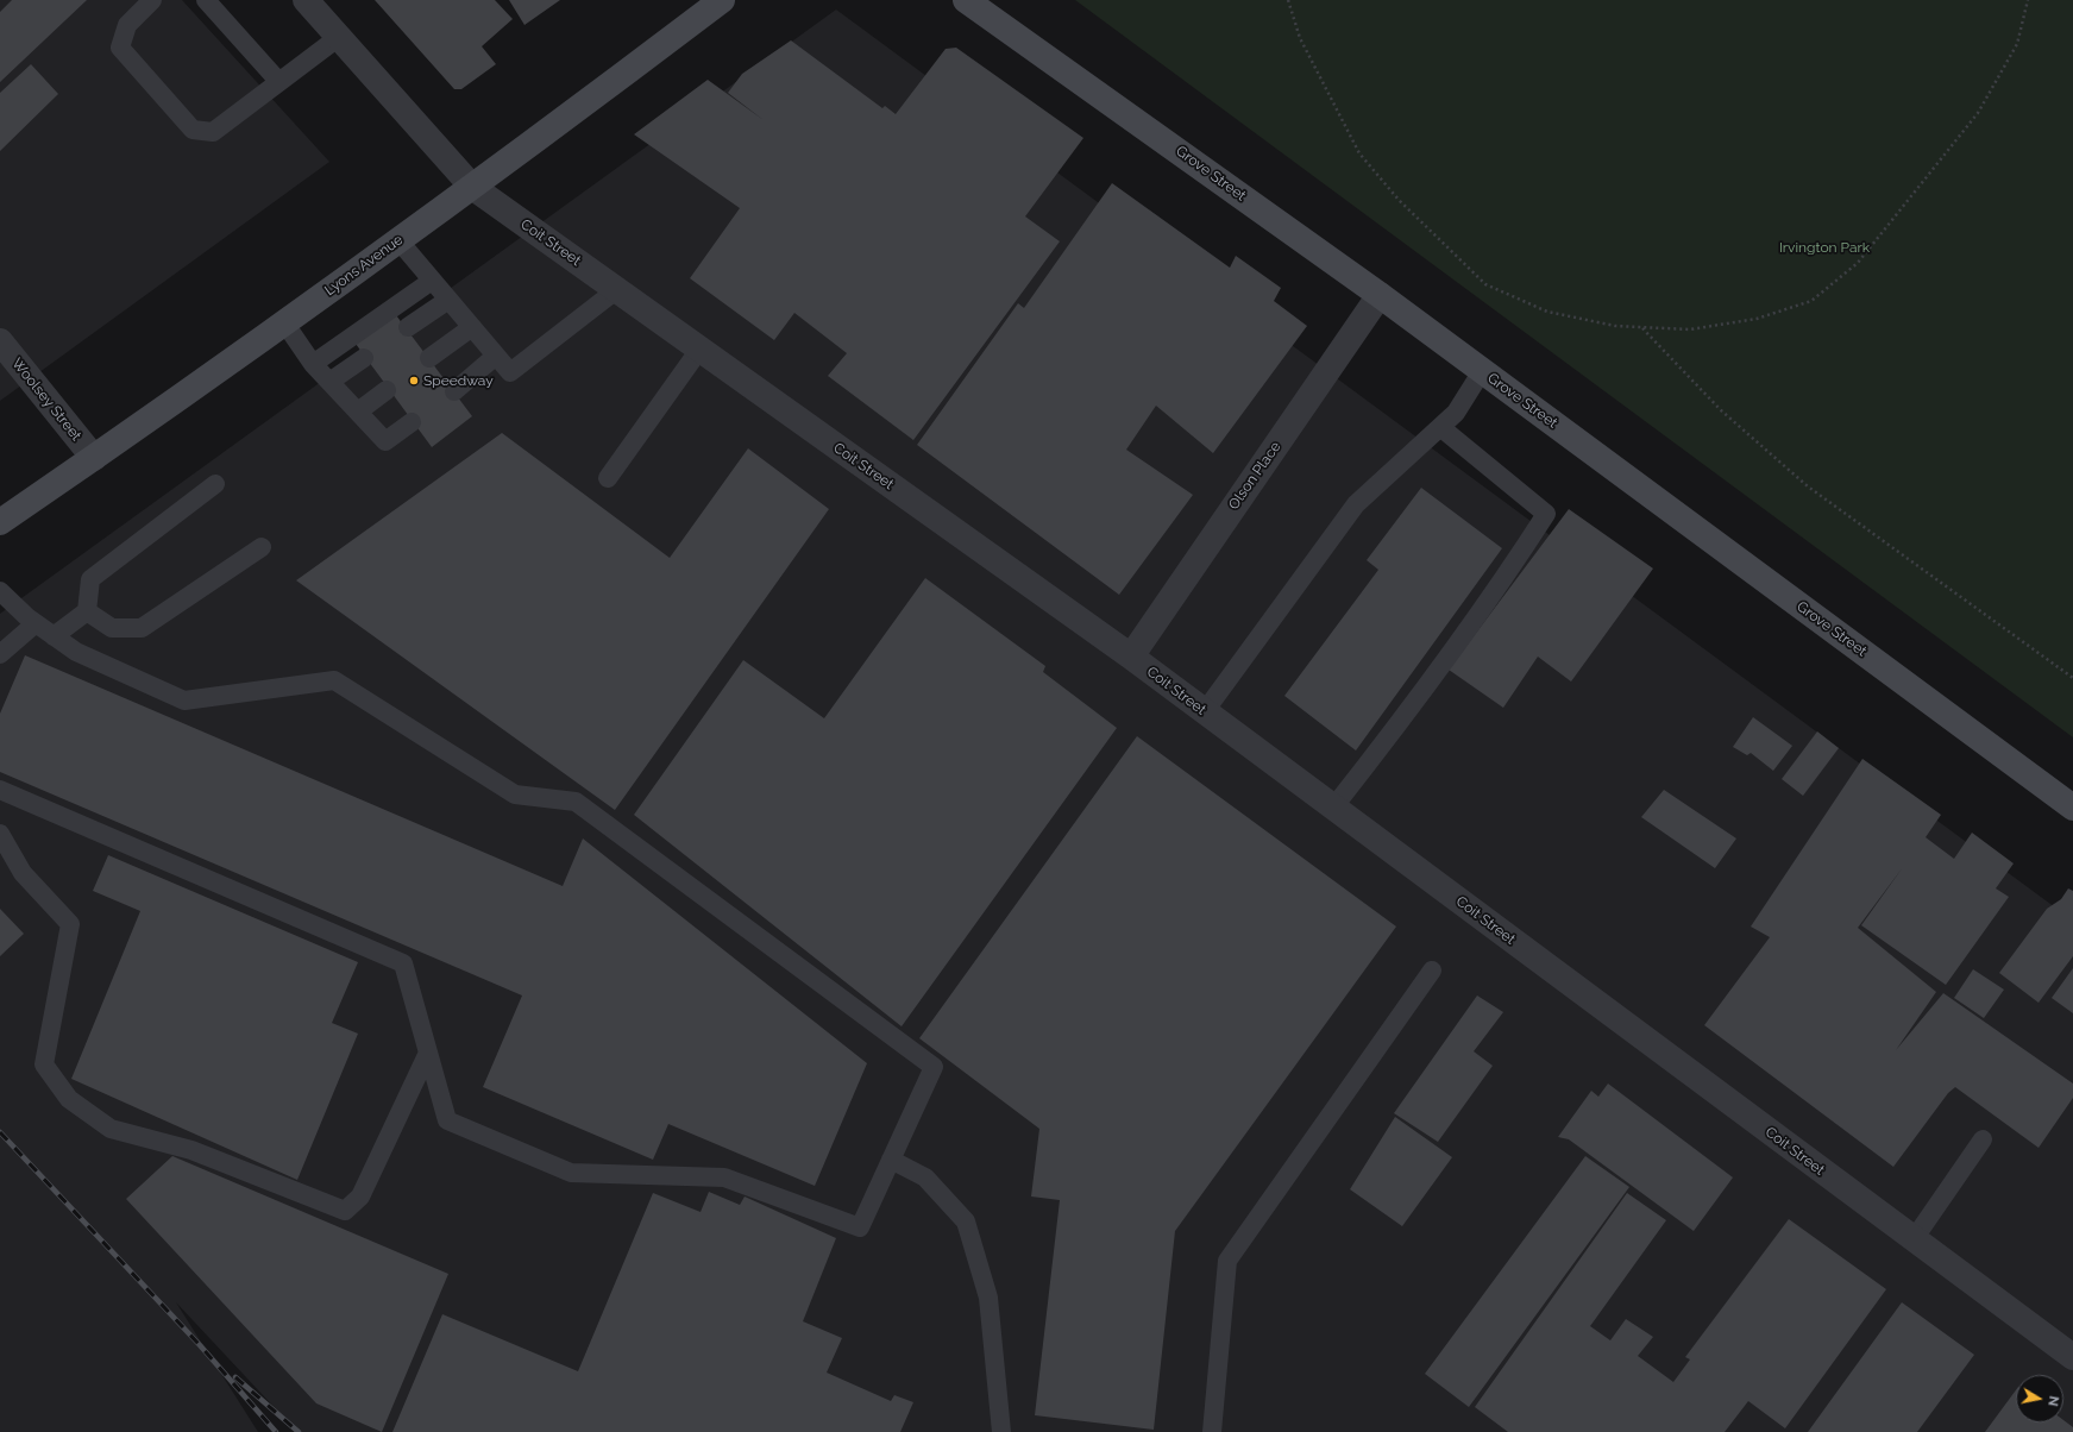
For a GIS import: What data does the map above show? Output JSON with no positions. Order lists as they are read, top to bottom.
{
  "streets": {
    "main road": ["Grove Street", "Lyons Avenue"],
    "street": ["Coit Street", "Woolsey Street", "Olson Place"]
  },
  "crossings": [
    ["Grove Street", "Olson Place"],
    ["Coit Street", "Lyons Avenue"],
    ["Coit Street", "Olson Place"],
    ["Lyons Avenue", "Woolsey Street"]
  ],
  "parks": ["Irvington Park"],
  "places": ["Speedway"],
  "north": "right"
}
